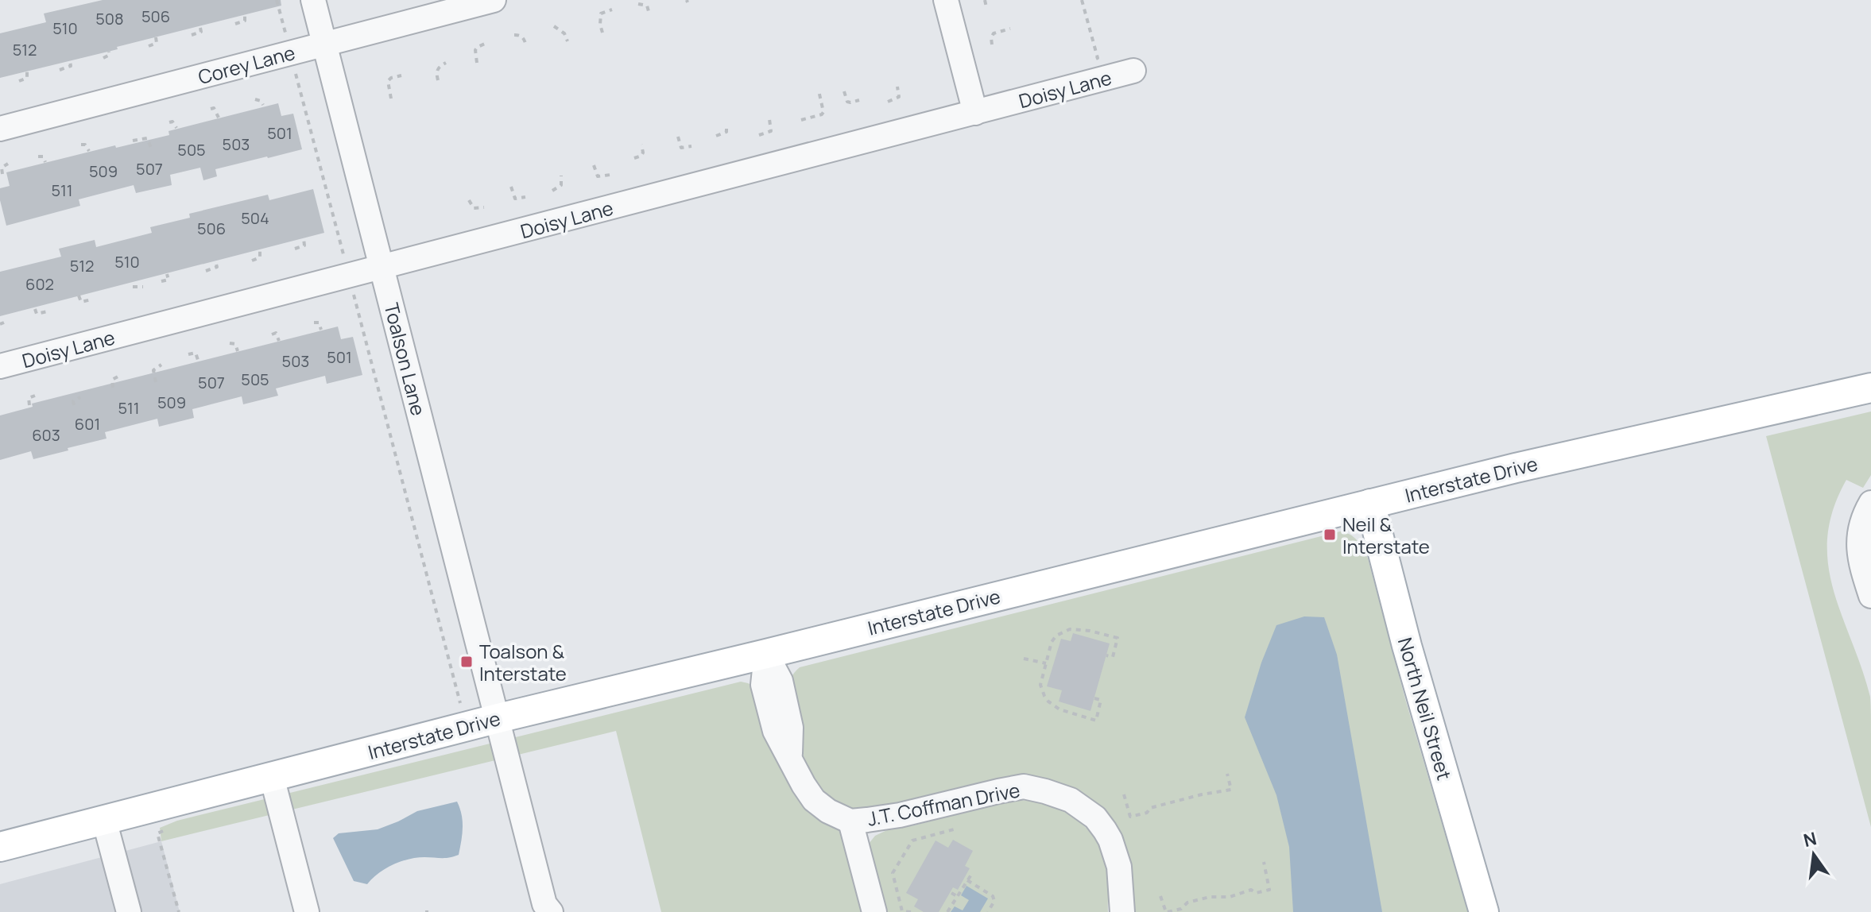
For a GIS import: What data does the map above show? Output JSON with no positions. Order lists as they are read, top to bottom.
{
  "streets": {
    "main road": ["Interstate Drive", "North Neil Street"],
    "street": [
      "Corey Lane",
      "Doisy Lane",
      "Toalson Lane",
      "J.T. Coffman Drive"
    ]
  },
  "crossings": [
    ["Corey Lane", "Toalson Lane"],
    ["Doisy Lane", "Toalson Lane"],
    ["Toalson Lane", "Interstate Drive"],
    ["Interstate Drive", "North Neil Street"],
    ["Interstate Drive", "J.T. Coffman Drive"]
  ],
  "places": {
    "transit": ["Neil & Interstate", "Toalson & Interstate"]
  },
  "house_numbers": [
    "506",
    "508",
    "510",
    "512",
    "501",
    "503",
    "505",
    "507",
    "509",
    "511",
    "504",
    "506",
    "510",
    "512",
    "602",
    "501",
    "503",
    "505",
    "507",
    "509",
    "511",
    "601",
    "603"
  ],
  "north": "top"
}
